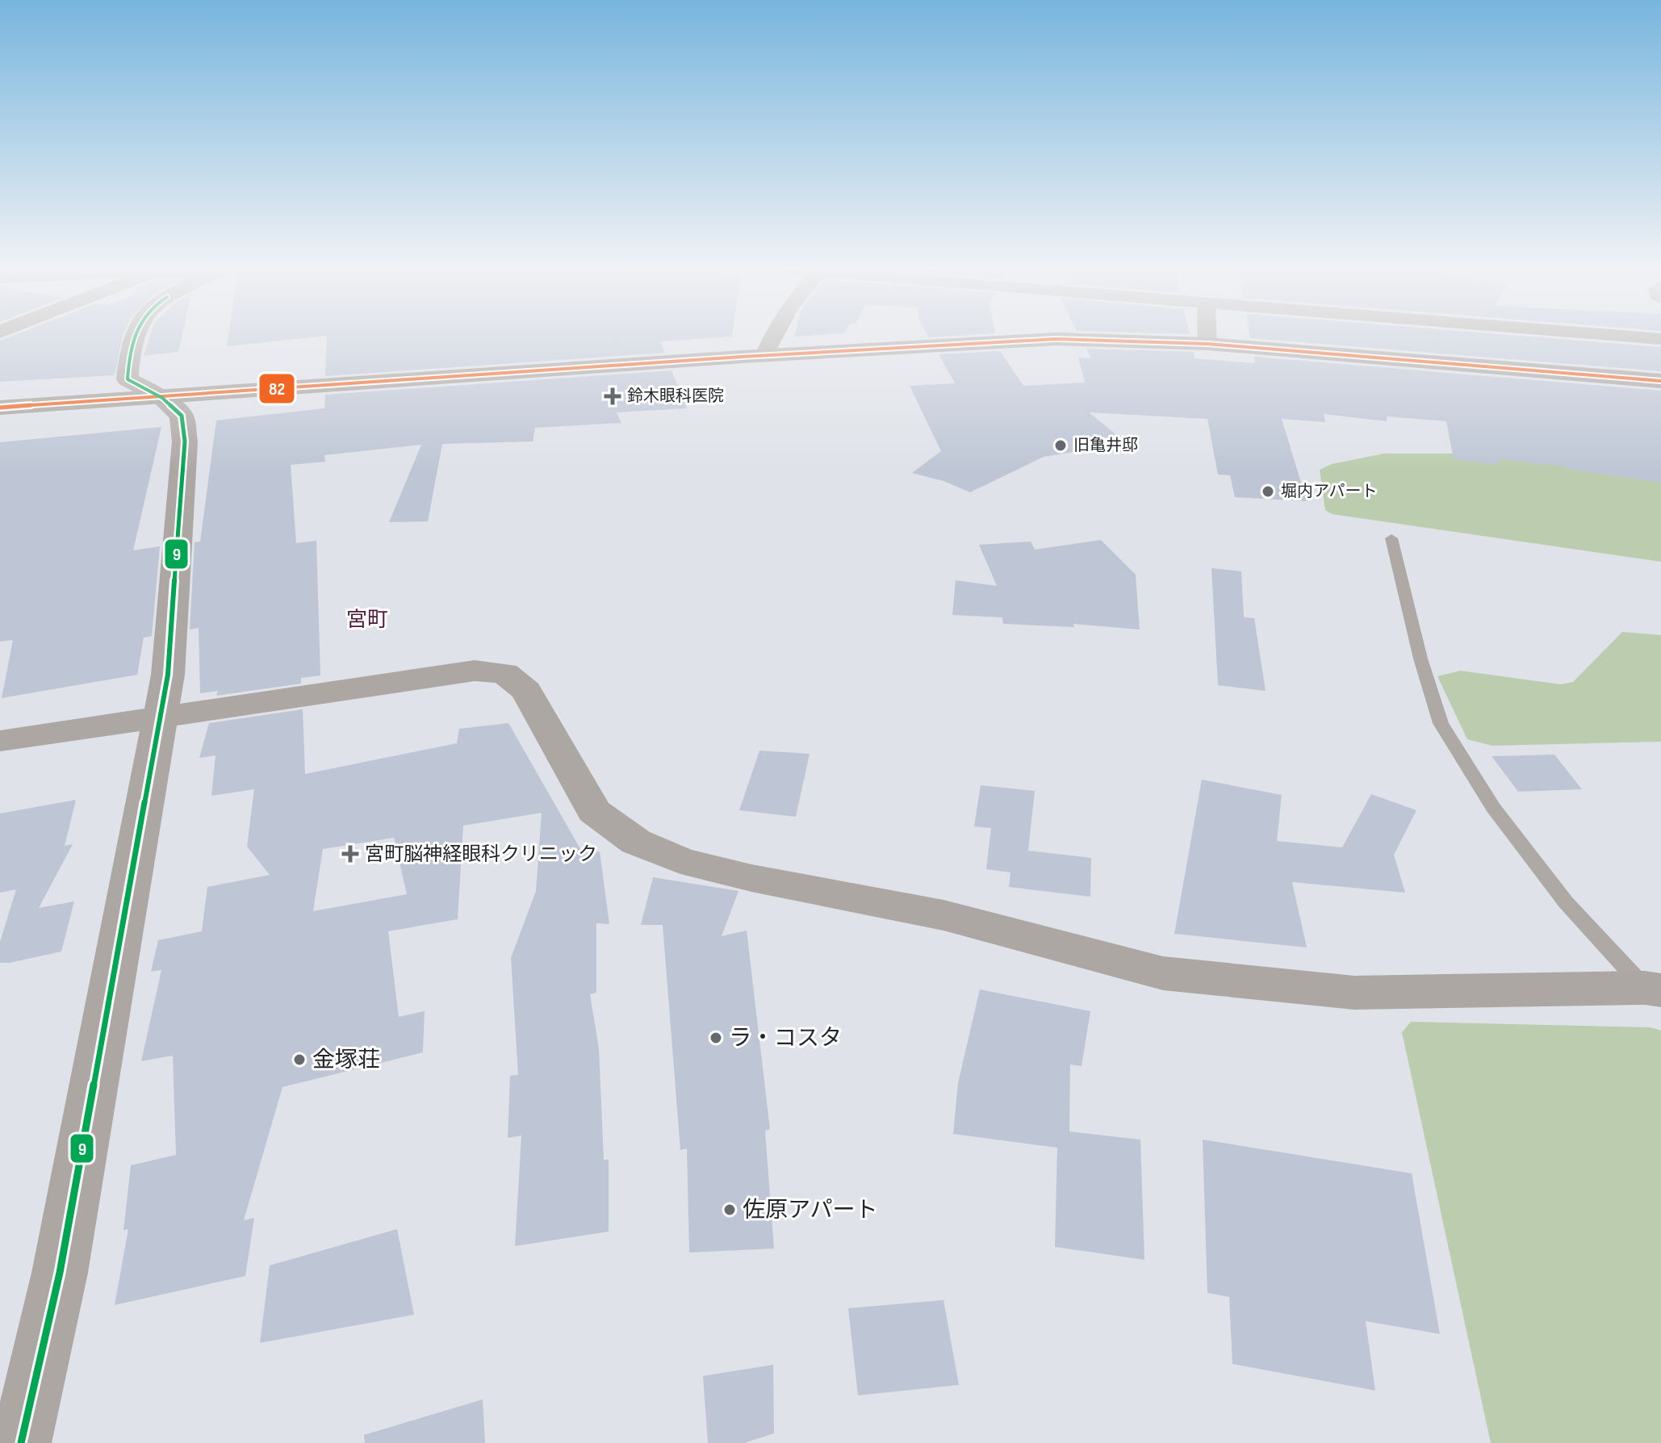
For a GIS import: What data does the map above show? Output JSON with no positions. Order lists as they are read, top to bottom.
{
  "districts": ["宮町"],
  "places": {
    "health": ["鈴木眼科医院", "宮町脳神経眼科クリニック"],
    "other": [
      "旧亀井邸",
      "堀内アパート",
      "ラ・コスタ",
      "金塚荘",
      "佐原アパート"
    ]
  },
  "lines": ["transit line 9", "transit line 82"]
}
